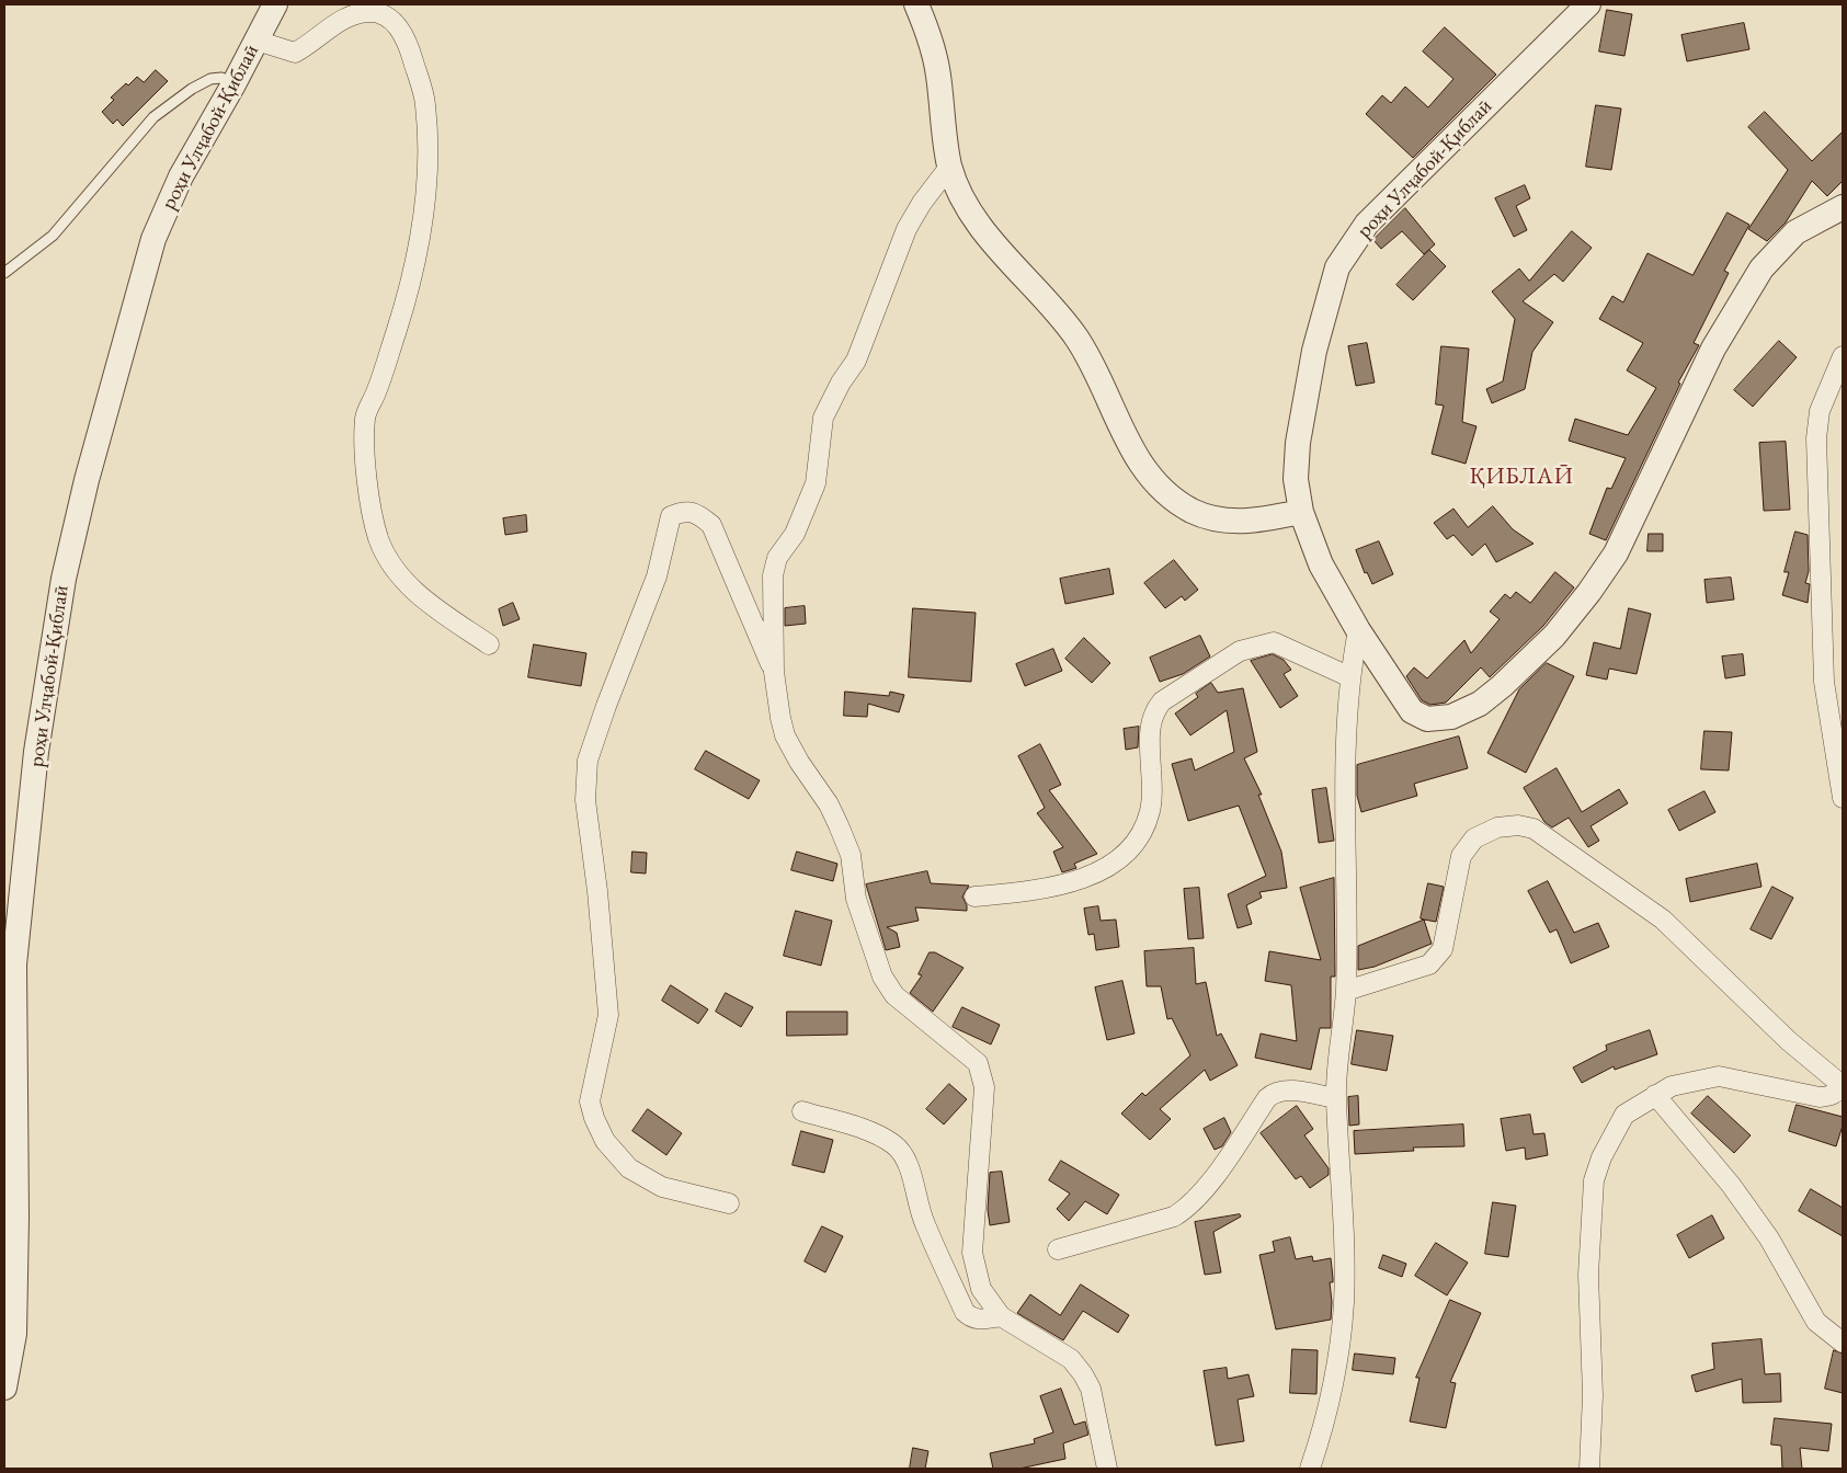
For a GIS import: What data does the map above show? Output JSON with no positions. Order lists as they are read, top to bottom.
{
  "streets": {
    "street": ["роҳи Улҷабой-Қиблаӣ"]
  },
  "districts": ["ҚИБЛАӢ"]
}
